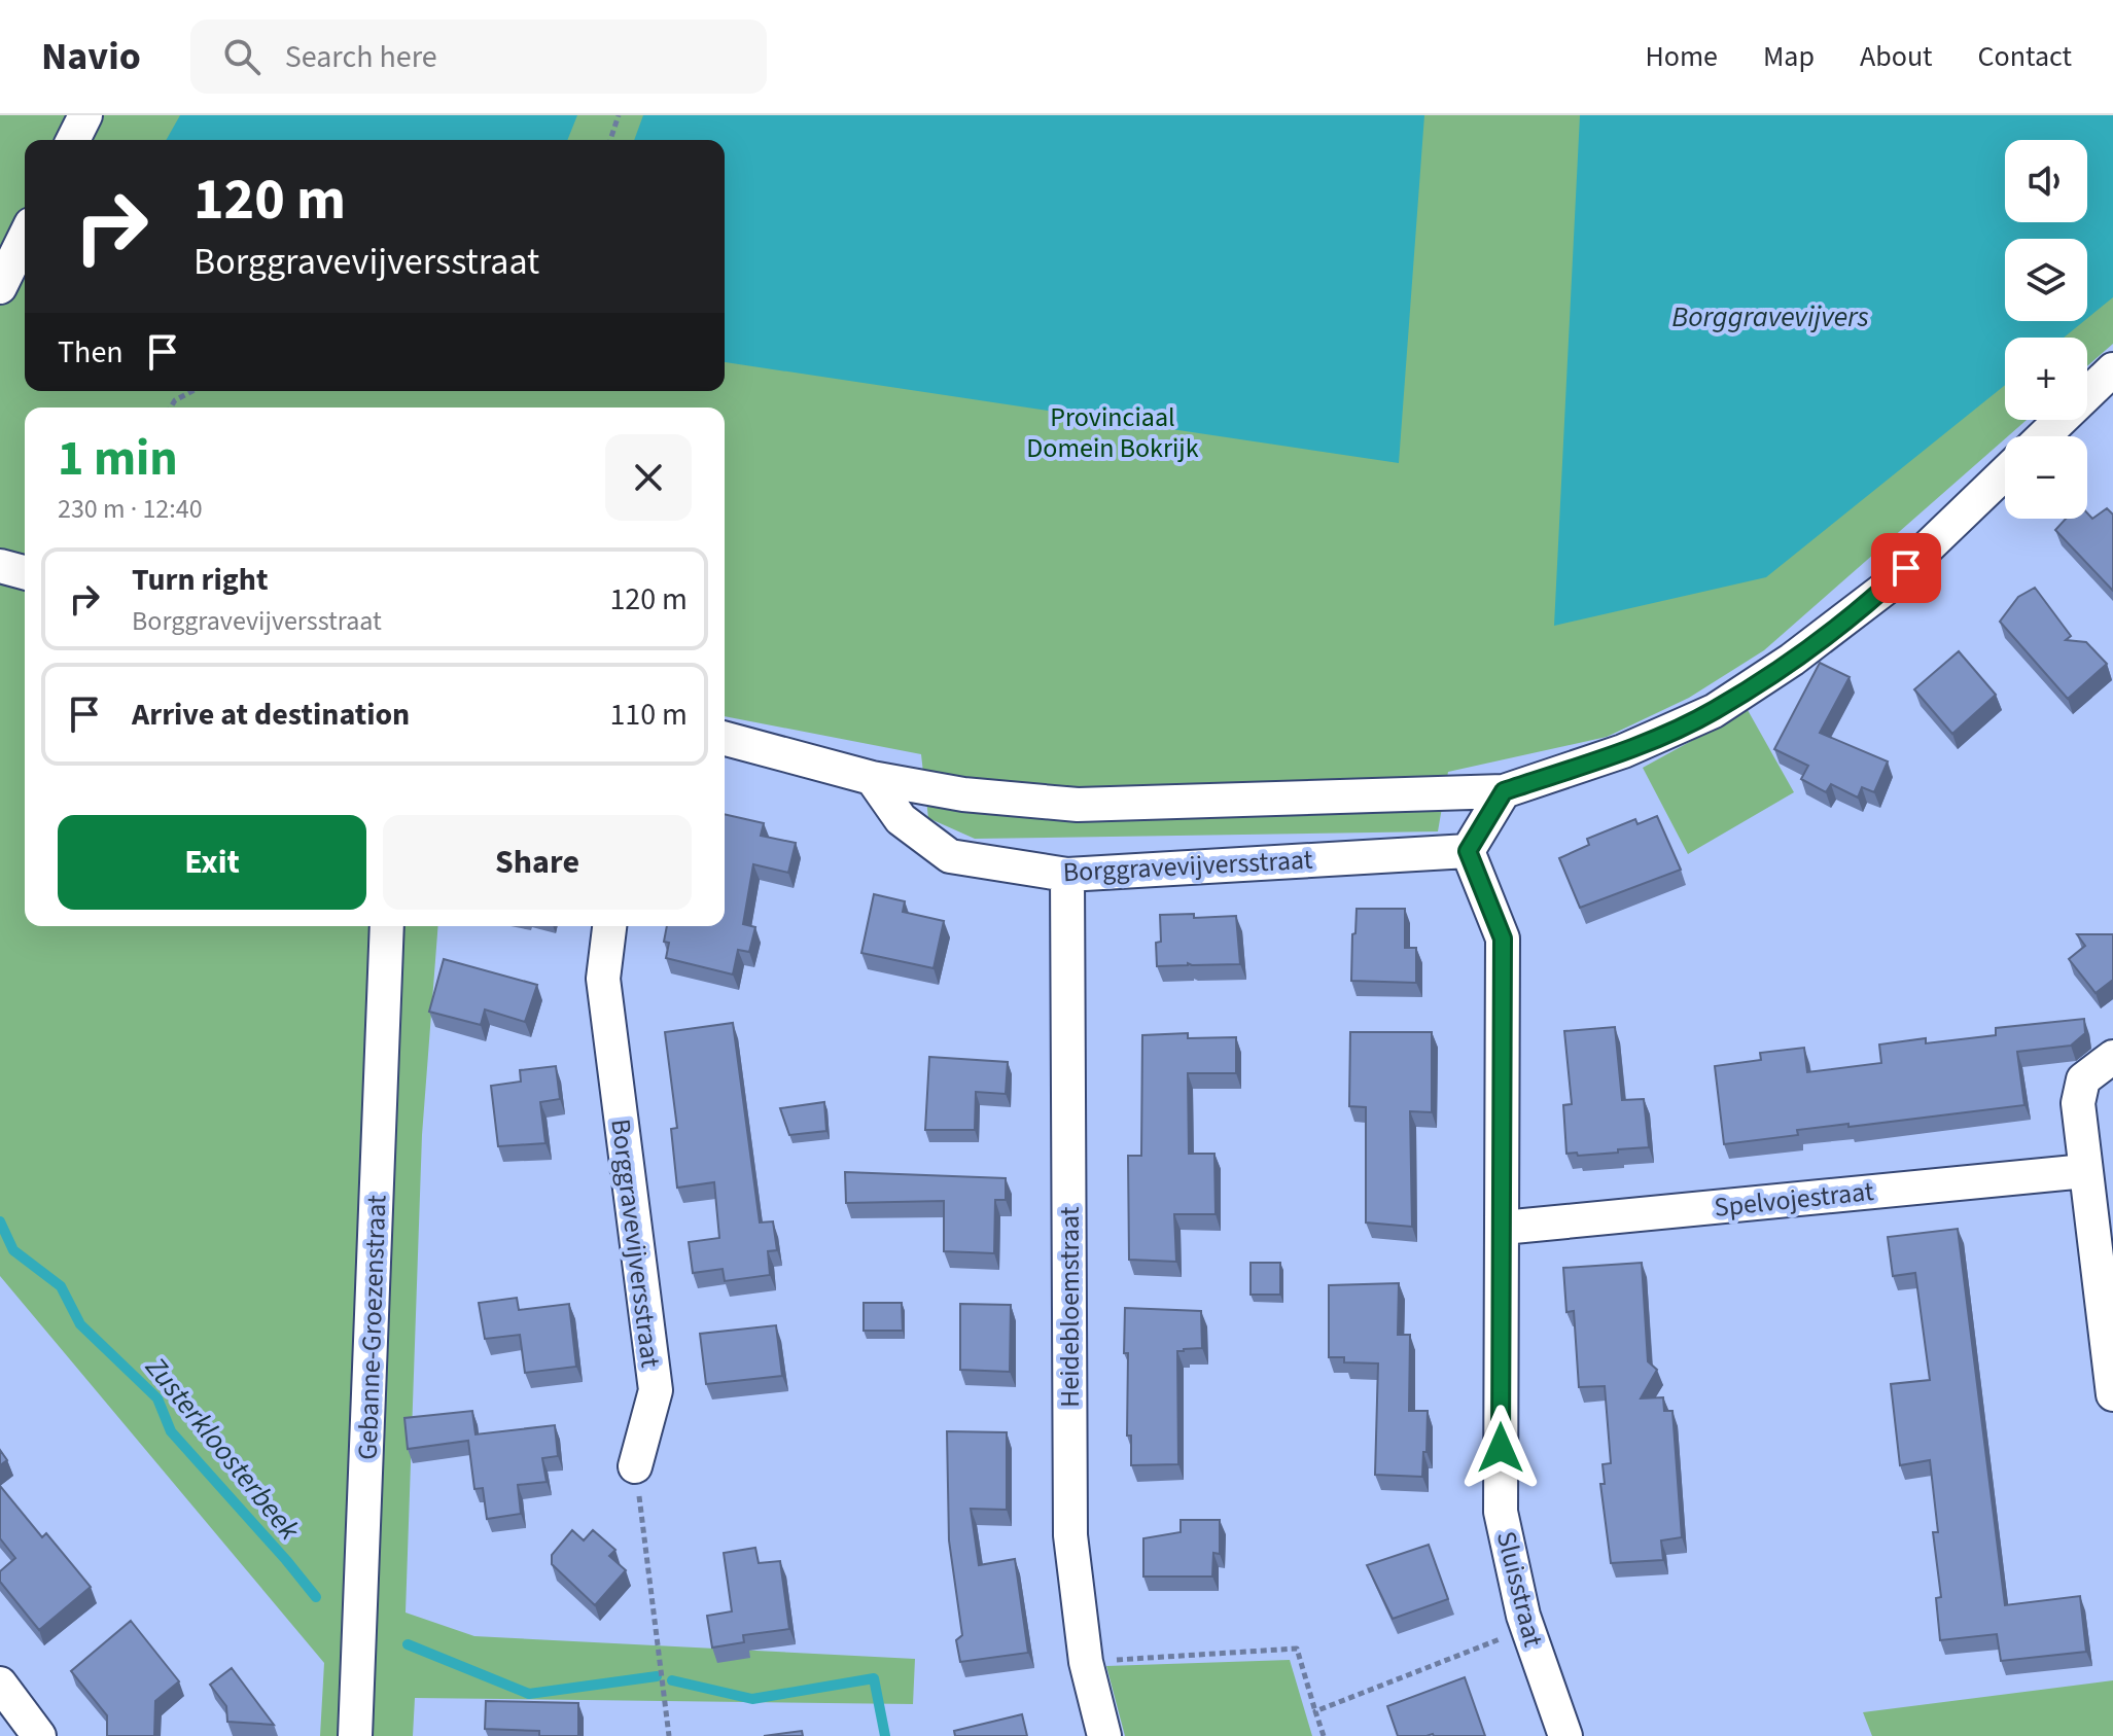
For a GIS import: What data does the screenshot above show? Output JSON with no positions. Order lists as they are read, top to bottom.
{
  "streets": {
    "street": [
      "Borggravevijversstraat",
      "Spelvojestraat",
      "Heidebloemstraat",
      "Gebanne-Groezenstraat",
      "Sluisstraat"
    ]
  },
  "crossings": [
    ["Borggravevijversstraat", "Heidebloemstraat"],
    ["Borggravevijversstraat", "Sluisstraat"],
    ["Spelvojestraat", "Sluisstraat"]
  ],
  "water": ["Borggravevijvers", "Zusterkloosterbeek"],
  "parks": ["Provinciaal Domein Bokrijk"],
  "page": {
    "header": "Navio",
    "search": "Search here",
    "nav": [
      "Home",
      "Map",
      "About",
      "Contact"
    ],
    "map_buttons": ["+", "−"],
    "turn": ["120 m", "Borggravevijversstraat"],
    "then": "Then",
    "heading": ["1 min", "230 m · 12:40"],
    "list": [
      {
        "name": "Turn right",
        "note": "Borggravevijversstraat",
        "value": "120 m"
      },
      {
        "name": "Arrive at destination",
        "value": "110 m"
      }
    ],
    "buttons": ["Exit", "Share"]
  }
}
